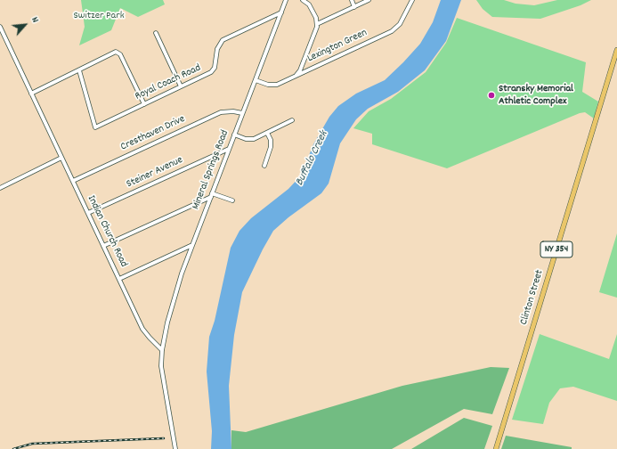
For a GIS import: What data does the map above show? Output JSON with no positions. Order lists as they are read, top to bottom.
{
  "streets": {
    "main road": ["NY 354", "Clinton Street"],
    "street": [
      "Lexington Green",
      "Royal Coach Road",
      "Cresthaven Drive",
      "Mineral Springs Road",
      "Steiner Avenue",
      "Indian Church Road"
    ]
  },
  "crossings": [
    ["Lexington Green", "Mineral Springs Road"],
    ["Royal Coach Road", "Mineral Springs Road"],
    ["Cresthaven Drive", "Mineral Springs Road"],
    ["Cresthaven Drive", "Indian Church Road"],
    ["Mineral Springs Road", "Steiner Avenue"],
    ["Mineral Springs Road", "Indian Church Road"],
    ["Steiner Avenue", "Indian Church Road"]
  ],
  "water": ["Buffalo Creek"],
  "parks": ["Switzer Park"],
  "places": ["Stransky Memorial Athletic Complex"],
  "north": "top right"
}
